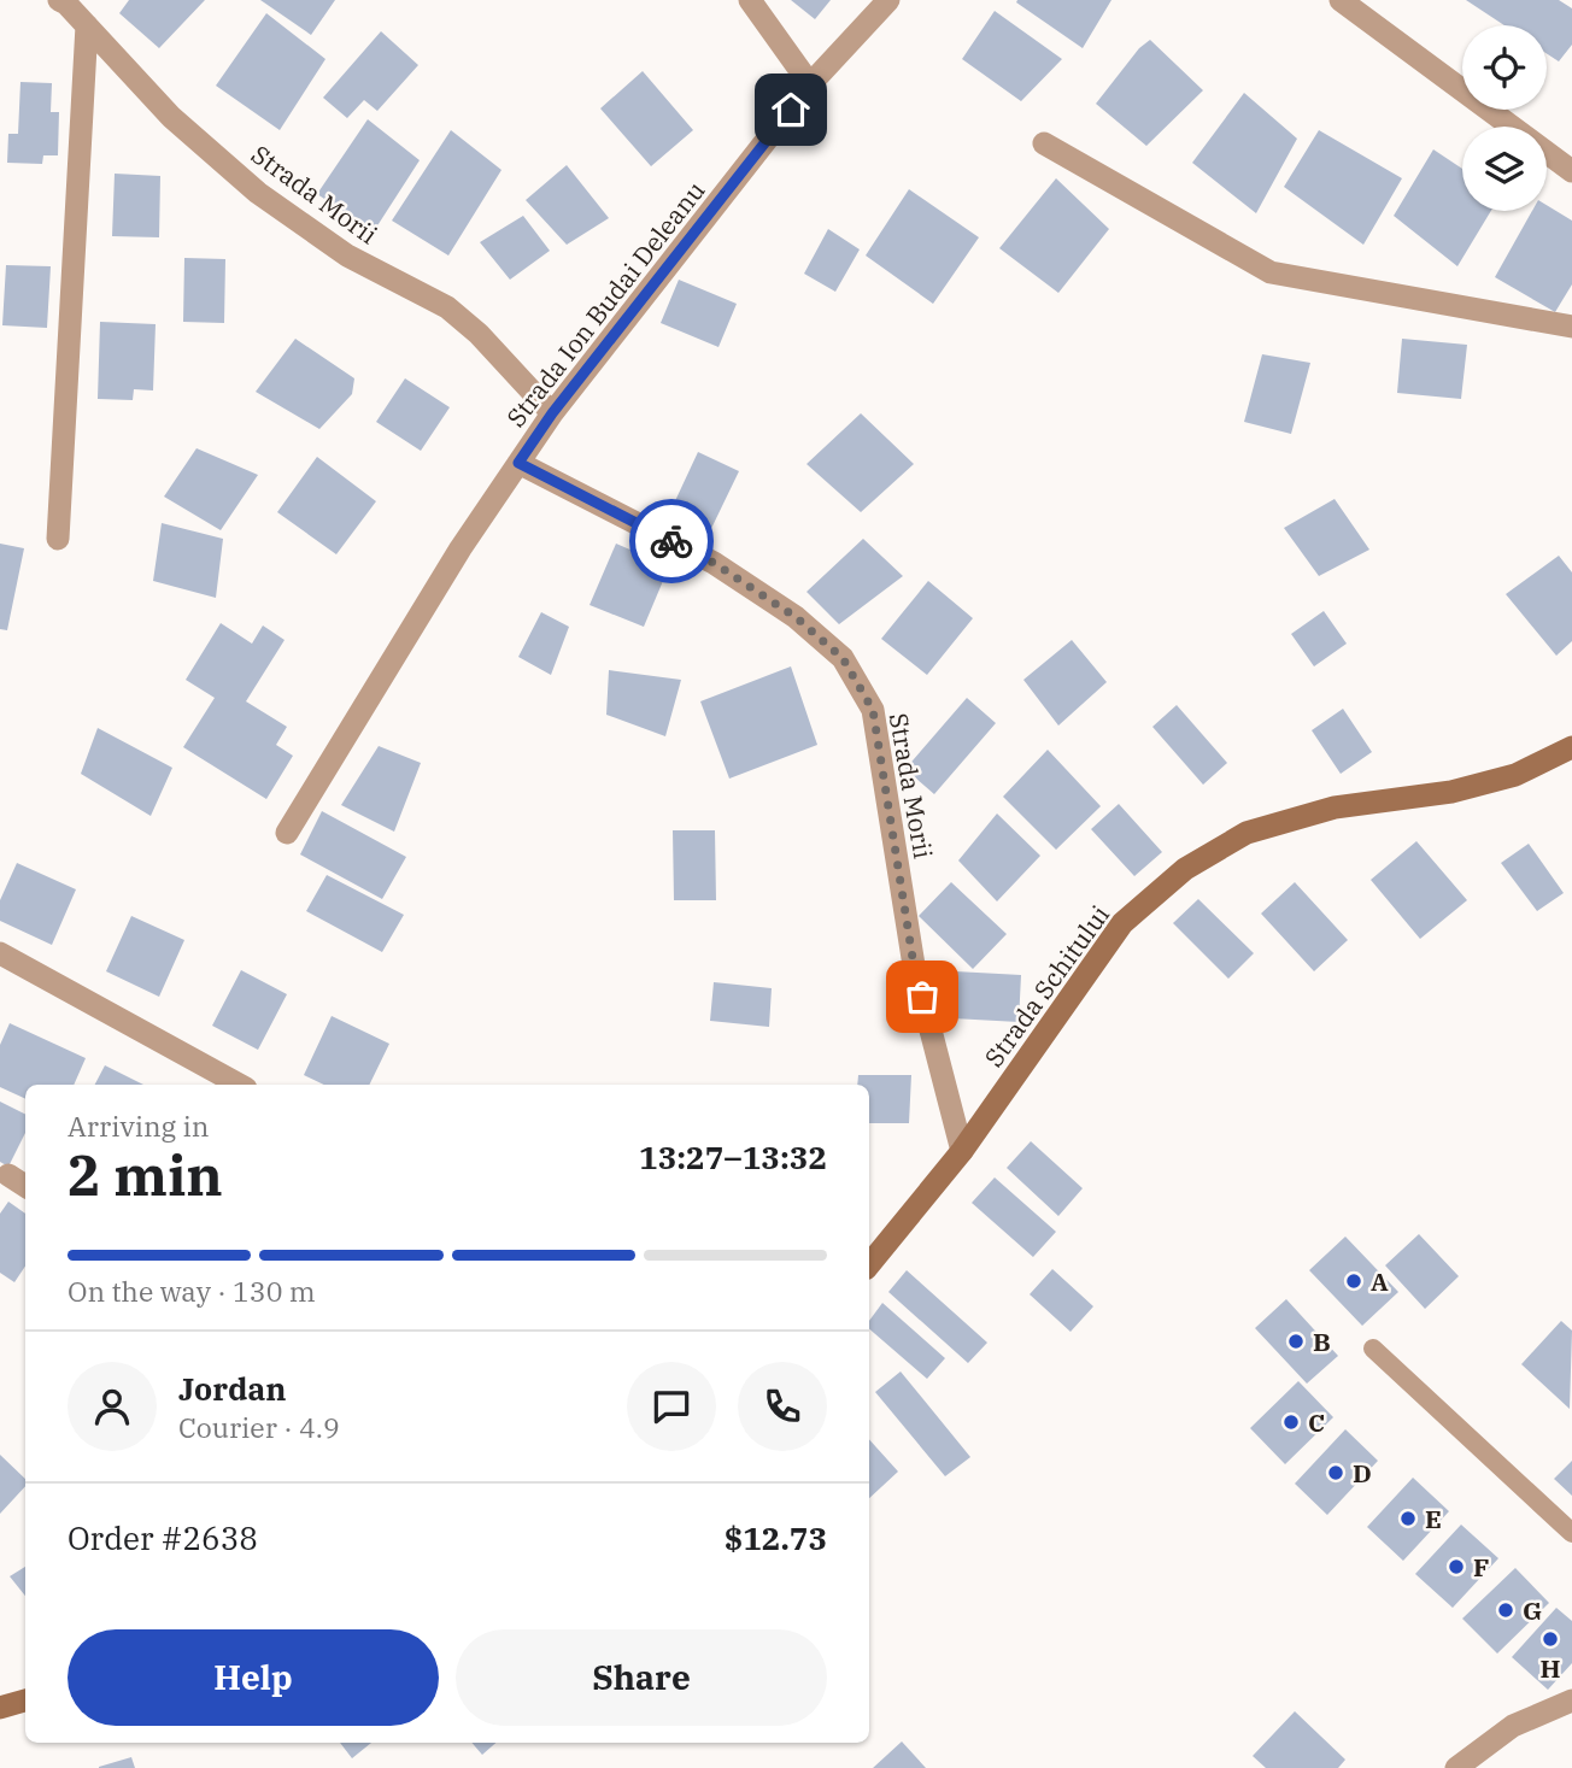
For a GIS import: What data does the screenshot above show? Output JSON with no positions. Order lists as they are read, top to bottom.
{
  "streets": {
    "main road": ["Strada Schitului"],
    "street": ["Strada Morii", "Strada Ion Budai Deleanu"]
  },
  "crossings": [
    ["Strada Morii", "Strada Ion Budai Deleanu"],
    ["Strada Morii", "Strada Schitului"]
  ],
  "places": [
    "A",
    "B",
    "C",
    "D",
    "E",
    "F",
    "G",
    "H"
  ],
  "page": {
    "heading": ["2 min", "Arriving in", "13:27–13:32"],
    "panel": [
      "Jordan",
      "Courier · 4.9",
      "Order #2638",
      "$12.73"
    ],
    "bar": "On the way · 130 m",
    "buttons": ["Help", "Share"]
  }
}
